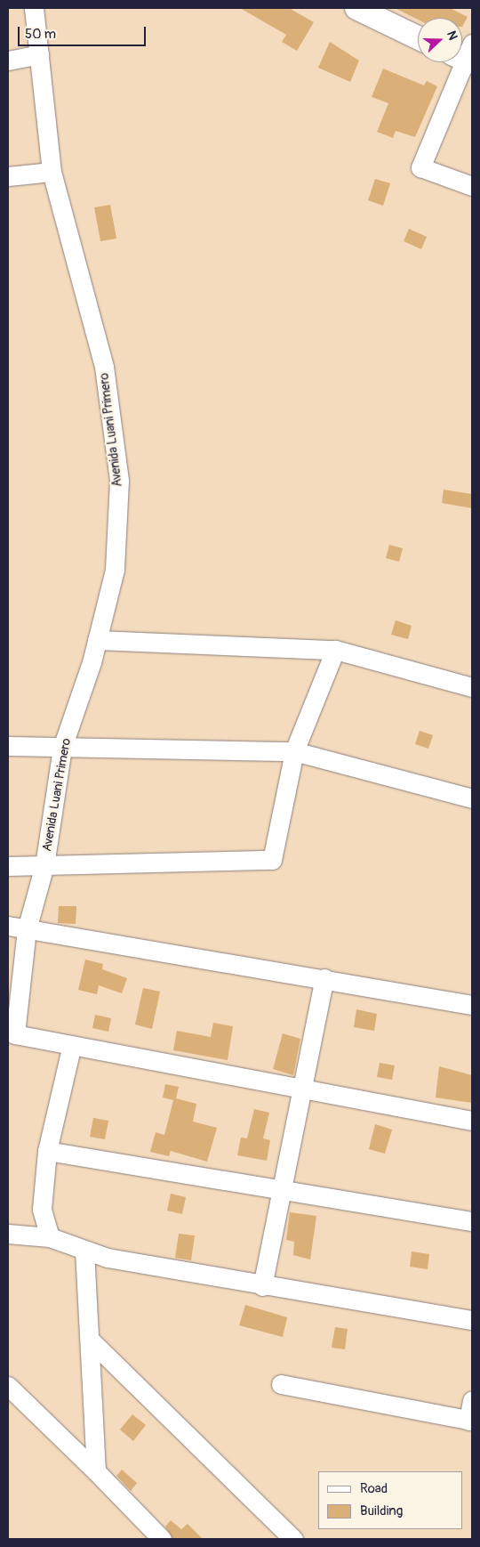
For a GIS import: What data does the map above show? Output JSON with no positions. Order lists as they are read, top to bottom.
{
  "streets": {
    "street": ["Avenida Luani Primero"]
  },
  "legend": ["Road", "Building"],
  "scale_bar": "50 m",
  "north": "right"
}
